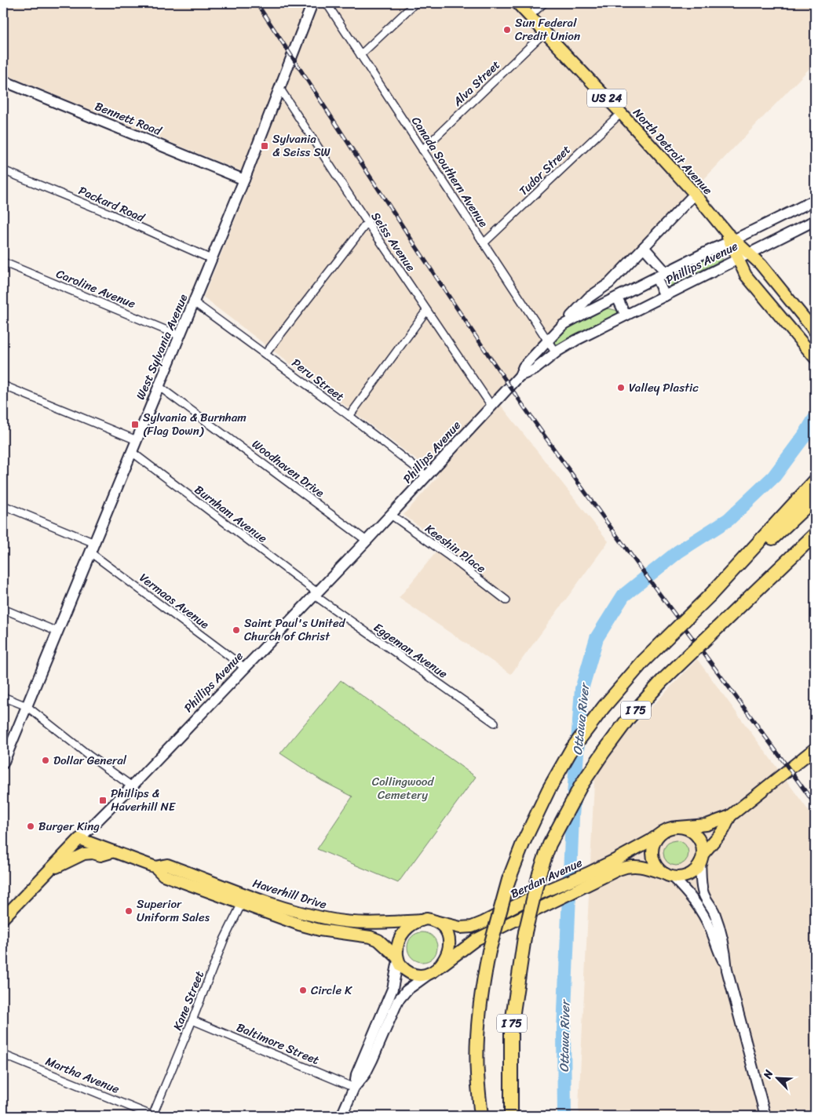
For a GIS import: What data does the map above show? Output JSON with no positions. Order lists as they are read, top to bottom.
{
  "streets": {
    "highway": ["I 75"],
    "main road": [
      "US 24",
      "North Detroit Avenue",
      "Phillips Avenue",
      "Berdan Avenue",
      "Haverhill Drive"
    ],
    "street": [
      "Alva Street",
      "Bennett Road",
      "Tudor Street",
      "Canada Southern Avenue",
      "Packard Road",
      "Seiss Avenue",
      "Caroline Avenue",
      "West Sylvania Avenue",
      "Peru Street",
      "Woodhaven Drive",
      "Burnham Avenue",
      "Keeshin Place",
      "Vermaas Avenue",
      "Eggeman Avenue",
      "Kane Street",
      "Baltimore Street",
      "Martha Avenue"
    ]
  },
  "crossings": [
    ["Alva Street", "North Detroit Avenue"],
    ["Alva Street", "Canada Southern Avenue"],
    ["Bennett Road", "West Sylvania Avenue"],
    ["North Detroit Avenue", "Tudor Street"],
    ["North Detroit Avenue", "Phillips Avenue"],
    ["Tudor Street", "Canada Southern Avenue"],
    ["Canada Southern Avenue", "Phillips Avenue"],
    ["Packard Road", "West Sylvania Avenue"],
    ["Seiss Avenue", "Phillips Avenue"],
    ["Seiss Avenue", "West Sylvania Avenue"],
    ["Phillips Avenue", "Peru Street"],
    ["Phillips Avenue", "Woodhaven Drive"],
    ["Phillips Avenue", "Burnham Avenue"],
    ["Phillips Avenue", "Keeshin Place"],
    ["Phillips Avenue", "Vermaas Avenue"],
    ["Phillips Avenue", "Eggeman Avenue"],
    ["Phillips Avenue", "Haverhill Drive"],
    ["Caroline Avenue", "West Sylvania Avenue"],
    ["West Sylvania Avenue", "Peru Street"],
    ["West Sylvania Avenue", "Woodhaven Drive"],
    ["West Sylvania Avenue", "Burnham Avenue"],
    ["West Sylvania Avenue", "Vermaas Avenue"],
    ["Burnham Avenue", "Eggeman Avenue"],
    ["Berdan Avenue", "Haverhill Drive"],
    ["Haverhill Drive", "Kane Street"],
    ["Kane Street", "Baltimore Street"],
    ["Kane Street", "Martha Avenue"]
  ],
  "water": ["Ottawa River"],
  "parks": ["Collingwood Cemetery"],
  "places": {
    "other": [
      "Sun Federal Credit Union",
      "Valley Plastic",
      "Saint Paul's United Church of Christ",
      "Dollar General",
      "Burger King",
      "Superior Uniform Sales",
      "Circle K"
    ],
    "transit": ["Sylvania & Seiss SW", "Sylvania & Burnham (Flag Down)", "Phillips & Haverhill NE"]
  },
  "north": "top left"
}
